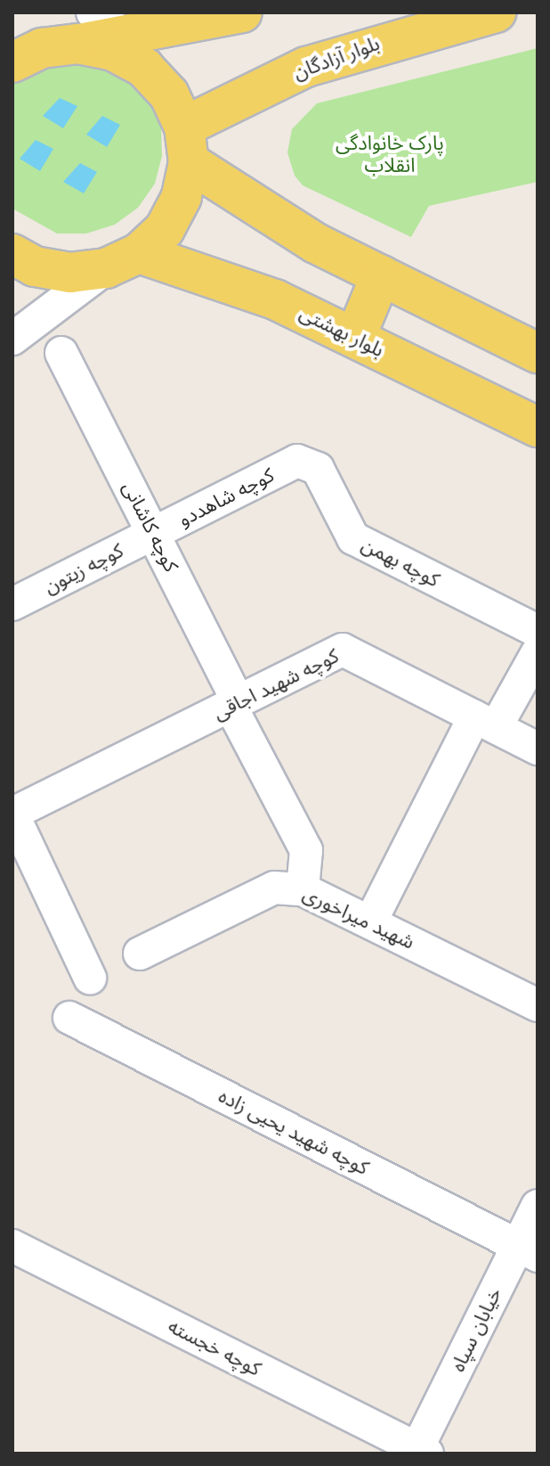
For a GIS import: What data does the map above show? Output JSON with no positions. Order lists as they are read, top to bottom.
{
  "streets": {
    "main road": ["بلوار آزادگان", "بلوار بهشتی"],
    "street": [
      "کوچه شاهددو",
      "کوچه کاشانی",
      "کوچه بهمن",
      "کوچه زیتون",
      "کوچه شهید اجاقی",
      "شهید میراخوری",
      "کوچه شهید یحیی زاده",
      "خیابان سپاه",
      "کوچه خجسته"
    ]
  },
  "crossings": [
    ["کوچه شاهددو", "کوچه کاشانی"],
    ["کوچه شاهددو", "کوچه بهمن"],
    ["کوچه شاهددو", "کوچه زیتون"],
    ["کوچه کاشانی", "کوچه زیتون"],
    ["کوچه کاشانی", "کوچه شهید اجاقی"],
    ["کوچه کاشانی", "شهید میراخوری"],
    ["کوچه شهید یحیی زاده", "خیابان سپاه"],
    ["خیابان سپاه", "کوچه خجسته"]
  ],
  "parks": ["پارک خانوادگی انقلاب"]
}
